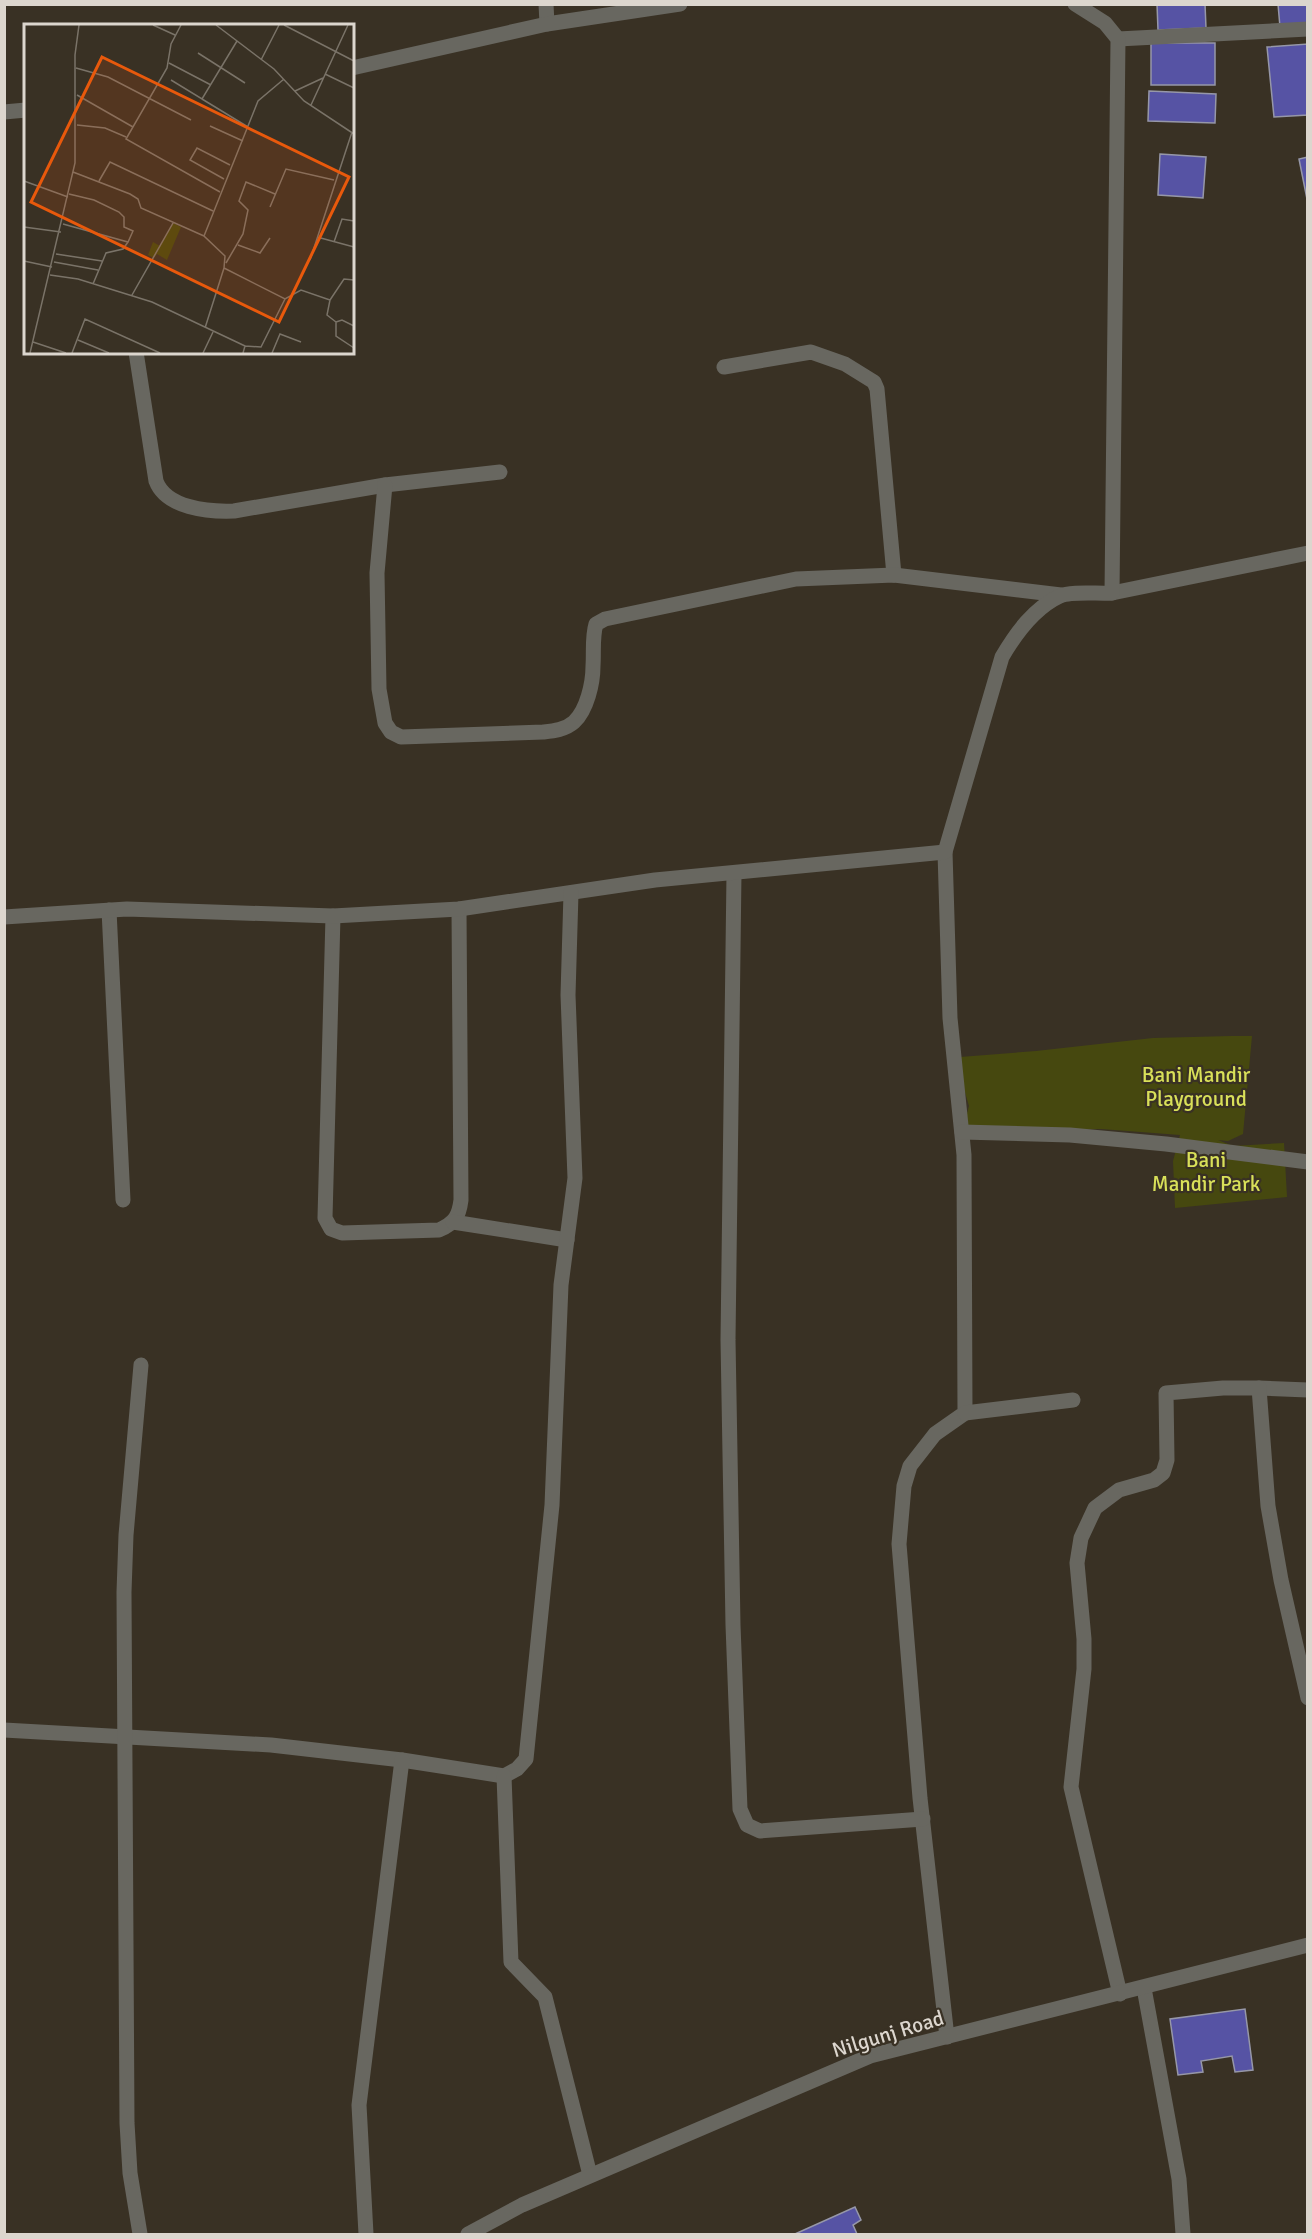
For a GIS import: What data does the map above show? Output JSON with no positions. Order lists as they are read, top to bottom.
{
  "streets": {
    "street": ["Nilgunj Road"]
  },
  "parks": ["Bani Mandir Playground", "Bani Mandir Park"]
}
